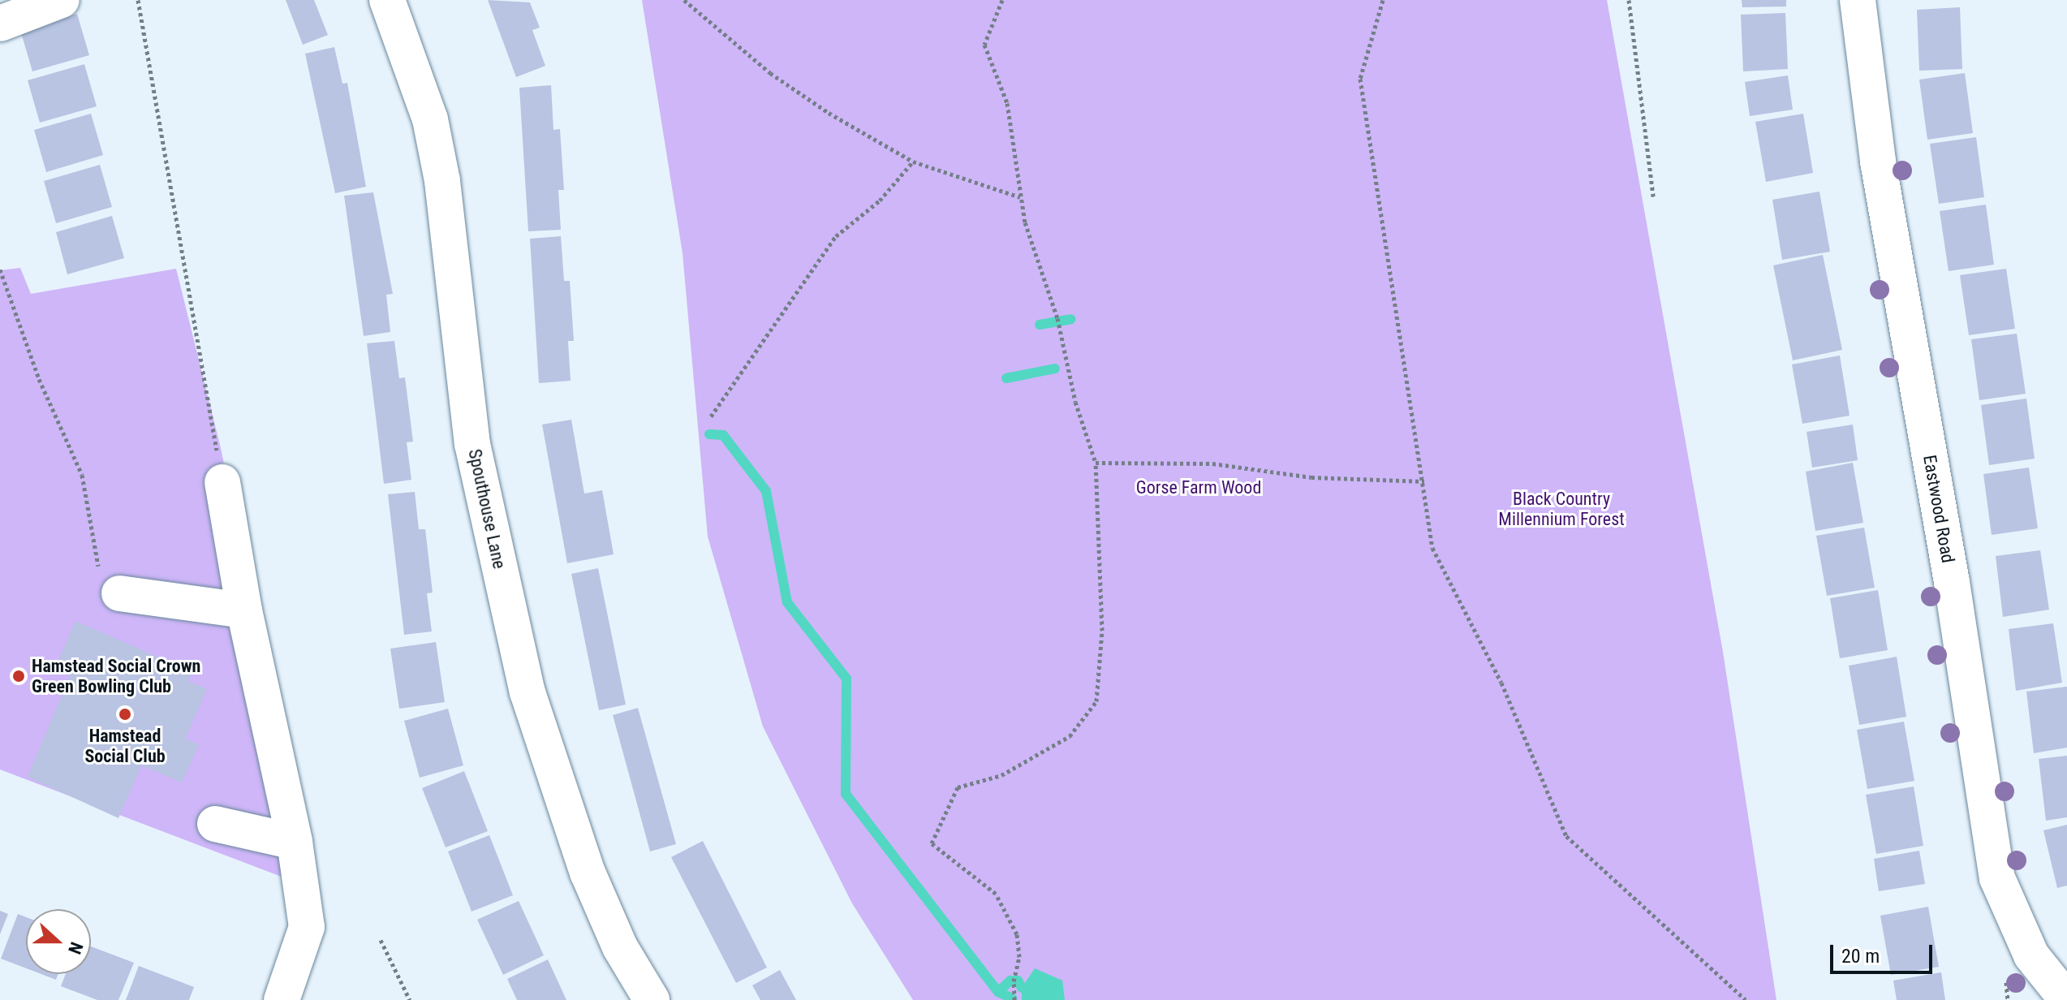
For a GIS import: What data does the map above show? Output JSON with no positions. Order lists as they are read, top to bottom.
{
  "streets": {
    "street": ["Spouthouse Lane", "Eastwood Road"]
  },
  "parks": ["Gorse Farm Wood", "Black Country Millennium Forest"],
  "places": ["Hamstead Social Crown Green Bowling Club", "Hamstead Social Club"],
  "scale_bar": "20 m",
  "north": "right"
}
